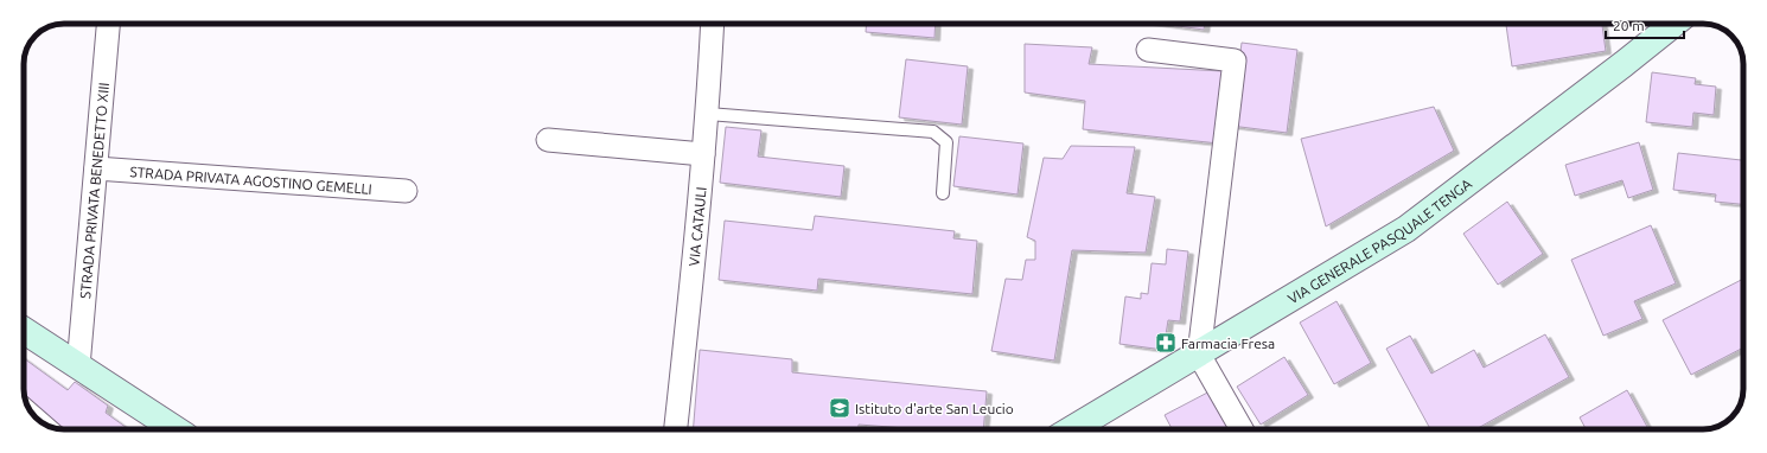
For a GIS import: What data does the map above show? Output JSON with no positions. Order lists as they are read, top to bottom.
{
  "streets": {
    "street": [
      "STRADA PRIVATA AGOSTINO GEMELLI",
      "STRADA PRIVATA BENEDETTO XIII",
      "VIA CATAULI",
      "VIA GENERALE PASQUALE TENGA"
    ]
  },
  "crossings": [
    ["STRADA PRIVATA AGOSTINO GEMELLI", "STRADA PRIVATA BENEDETTO XIII"]
  ],
  "places": {
    "pharmacy": ["Farmacia Fresa"],
    "school or university": ["Istituto d'arte San Leucio"]
  },
  "scale_bar": "20 m"
}
